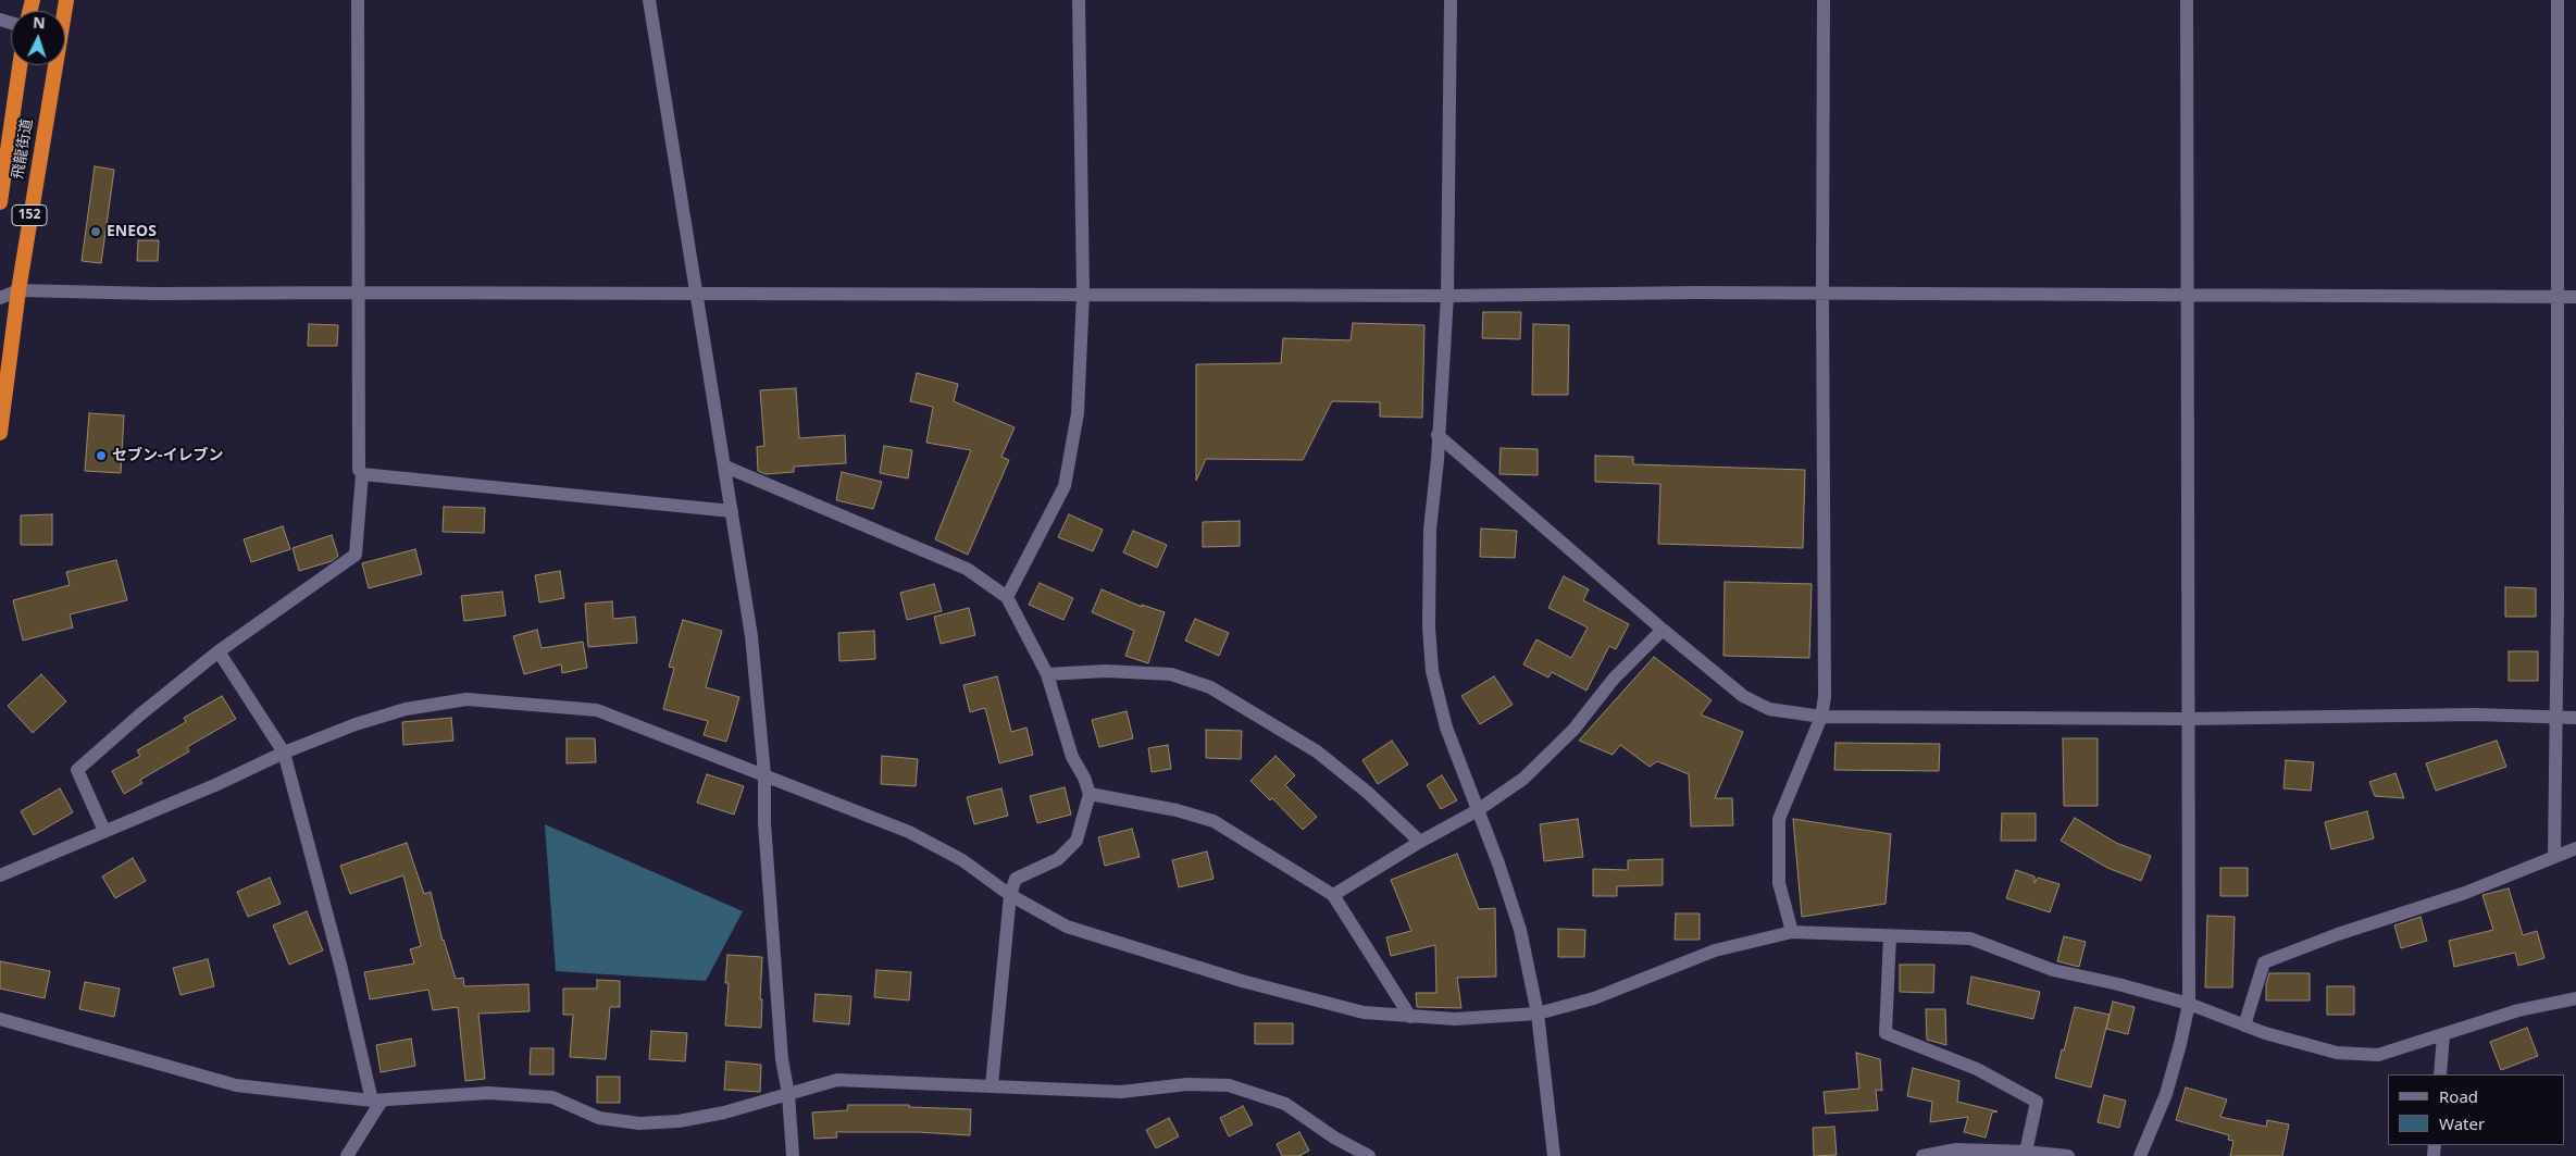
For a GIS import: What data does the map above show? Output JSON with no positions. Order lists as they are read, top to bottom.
{
  "streets": {
    "highway": ["飛龍街道", "152"]
  },
  "places": ["ENEOS", "セブン-イレブン"],
  "legend": ["Road", "Water"],
  "north": "top"
}
